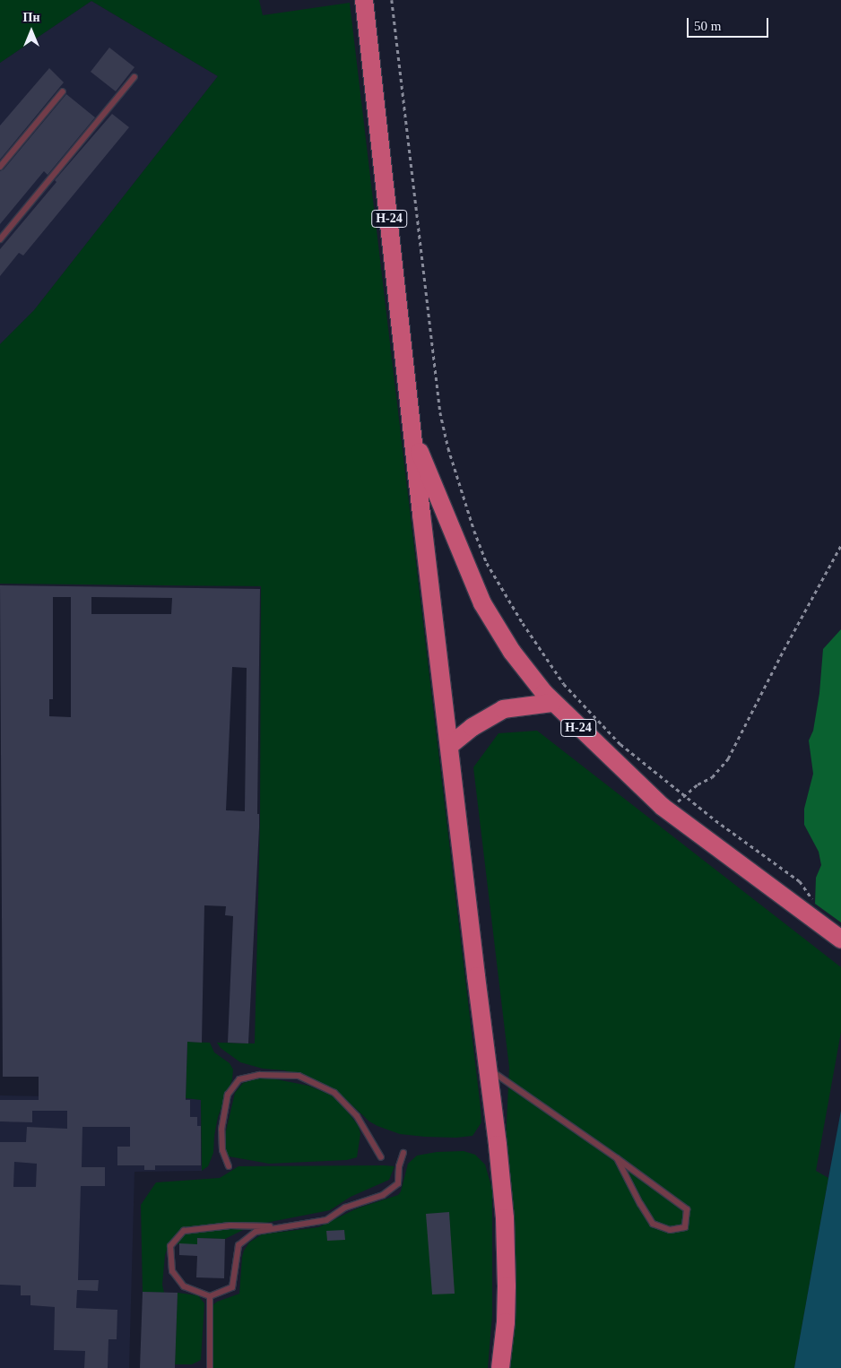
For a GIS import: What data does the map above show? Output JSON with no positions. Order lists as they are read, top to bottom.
{
  "streets": {
    "main road": ["Н-24"]
  },
  "scale_bar": "50 m",
  "north": "top"
}
